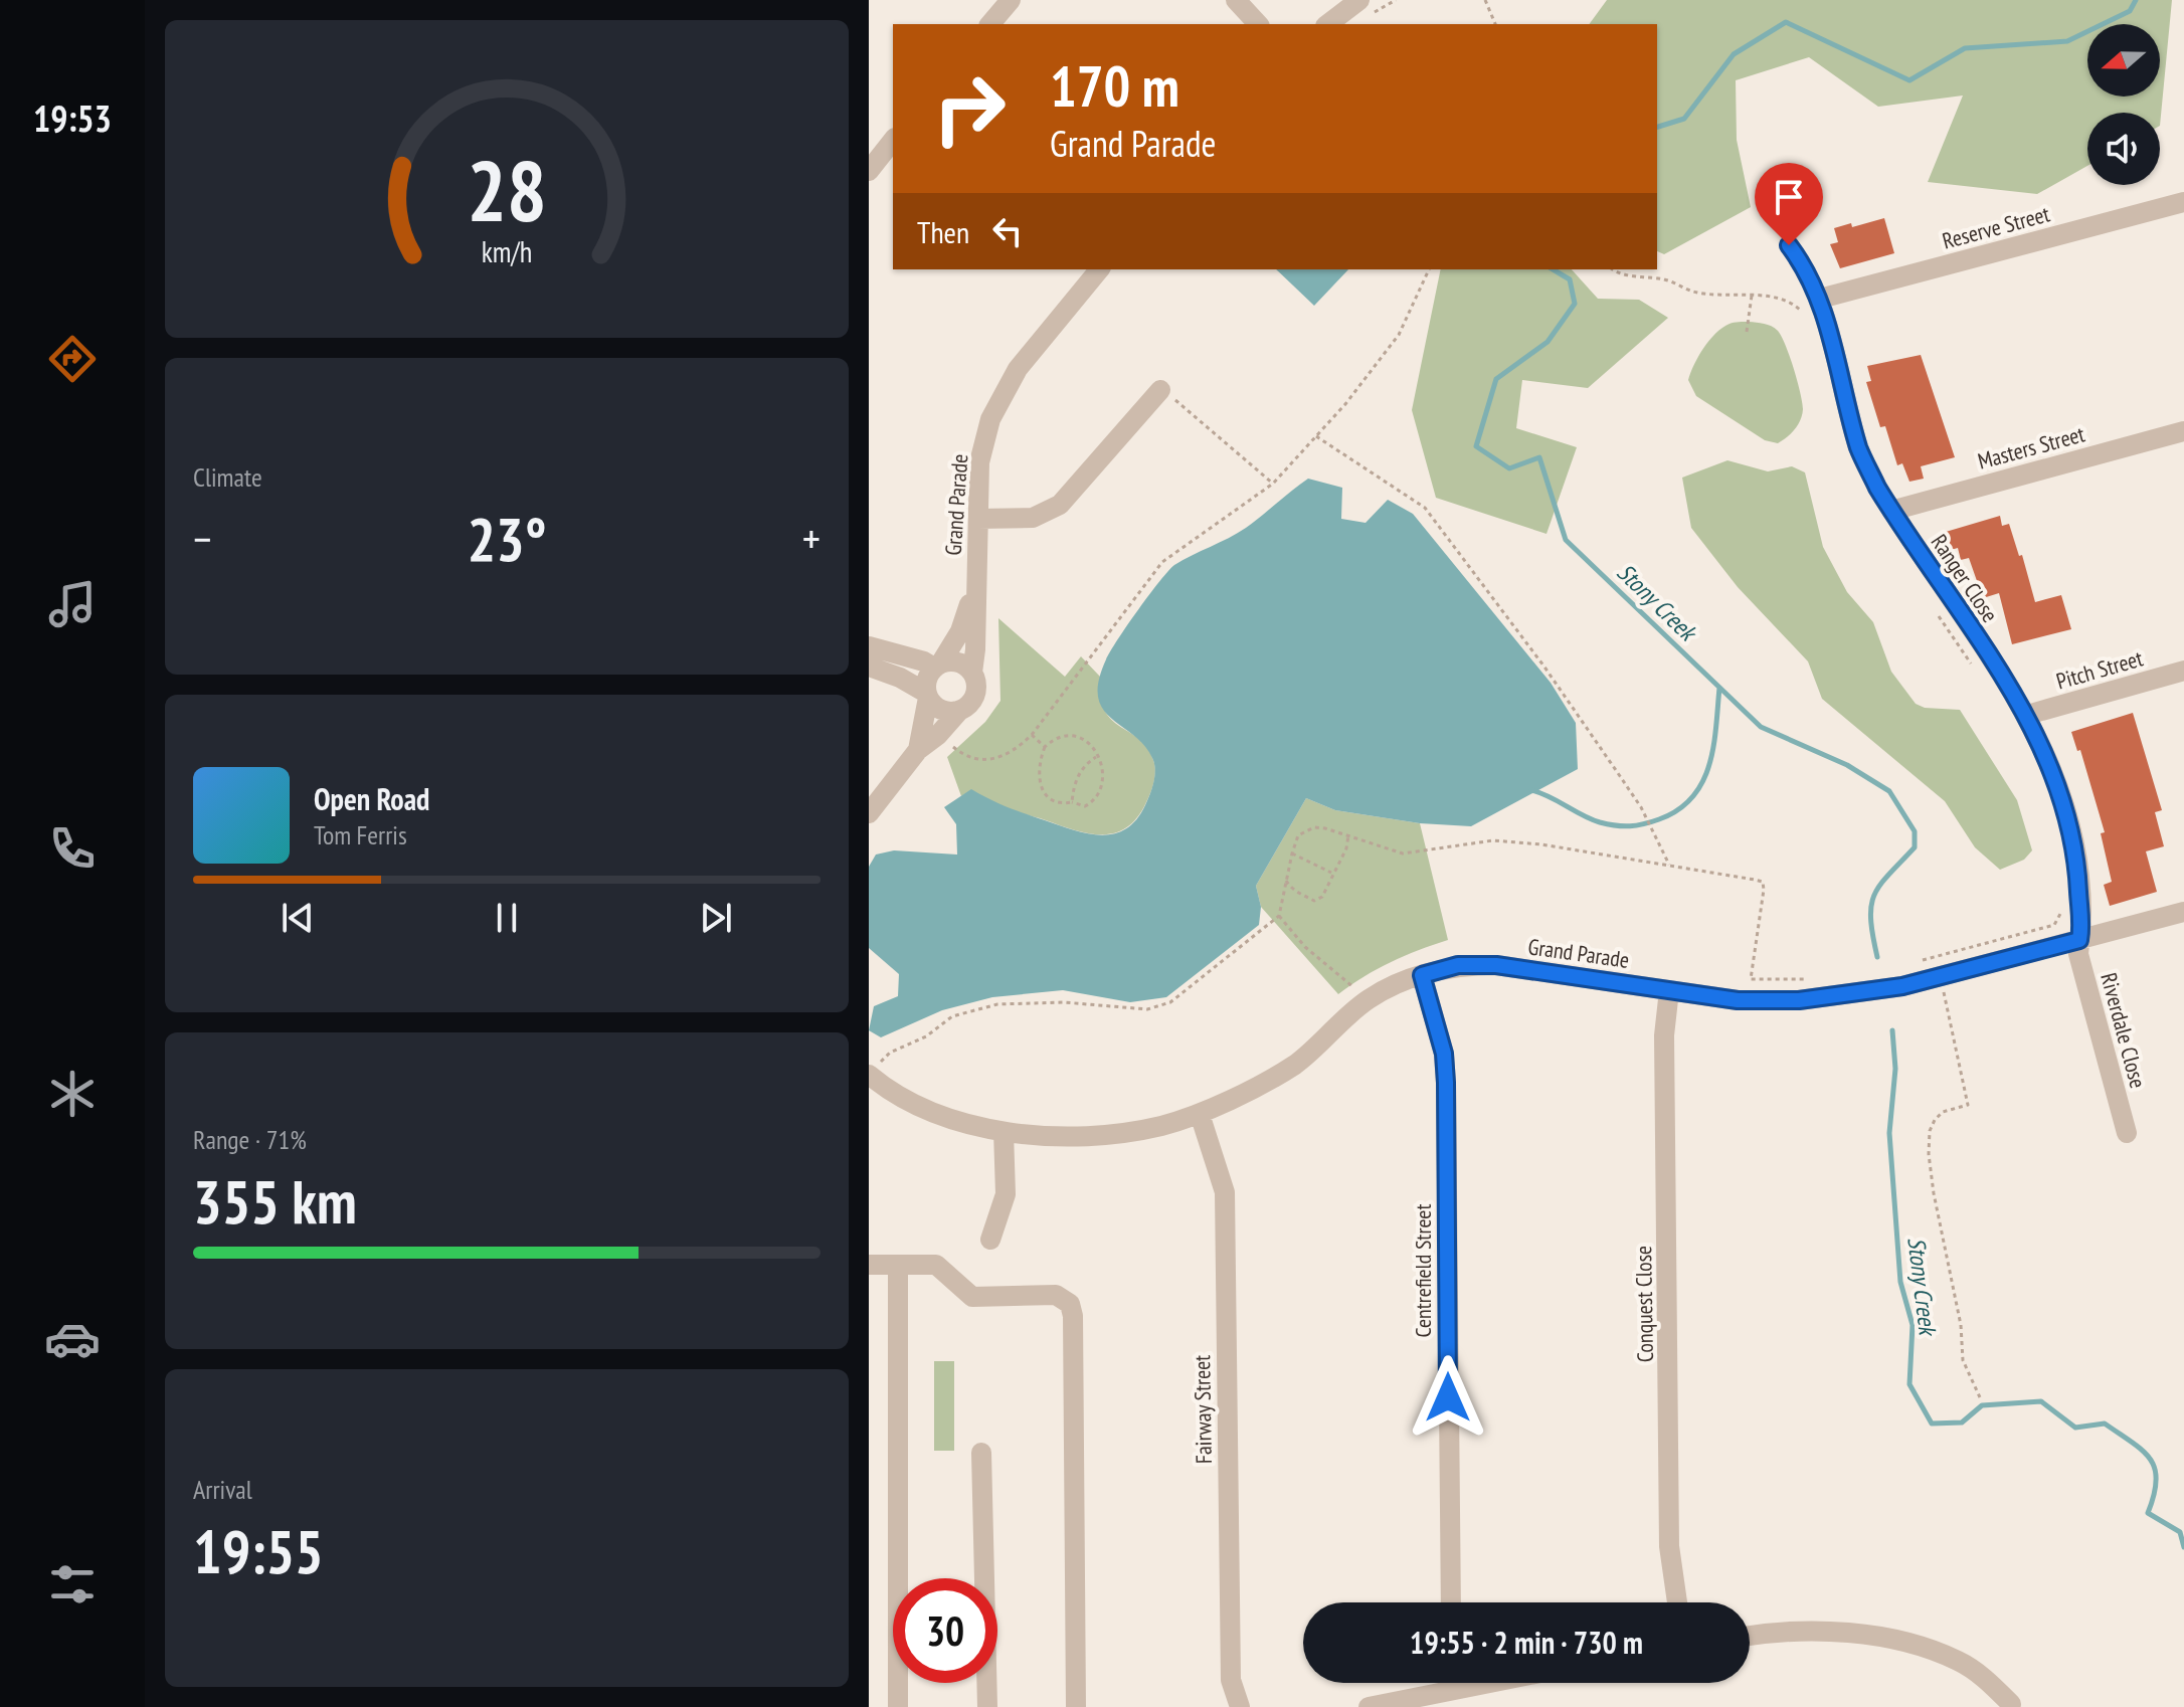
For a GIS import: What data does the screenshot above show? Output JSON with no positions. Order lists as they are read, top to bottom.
{
  "streets": {
    "street": [
      "Reserve Street",
      "Masters Street",
      "Grand Parade",
      "Ranger Close",
      "Pitch Street",
      "Riverdale Close",
      "Centrefield Street",
      "Conquest Close",
      "Fairway Street"
    ]
  },
  "crossings": [
    ["Reserve Street", "Ranger Close"],
    ["Masters Street", "Ranger Close"],
    ["Grand Parade", "Ranger Close"],
    ["Grand Parade", "Riverdale Close"],
    ["Grand Parade", "Centrefield Street"],
    ["Grand Parade", "Conquest Close"],
    ["Grand Parade", "Fairway Street"],
    ["Ranger Close", "Pitch Street"],
    ["Ranger Close", "Riverdale Close"]
  ],
  "water": ["Stony Creek"],
  "north": "left",
  "page": {
    "tabs": "19:53",
    "turn": ["170 m", "Grand Parade"],
    "then": "Then",
    "tile": [
      "Climate",
      ["Range · 71%", "355 km"],
      ["Arrival", "19:55"]
    ],
    "heat": ["−", "23°", "+"],
    "song": ["Open Road", "Tom Ferris"],
    "limit": "30",
    "trip": "19:55 · 2 min · 730 m",
    "gauge": ["28", "km/h"]
  }
}
